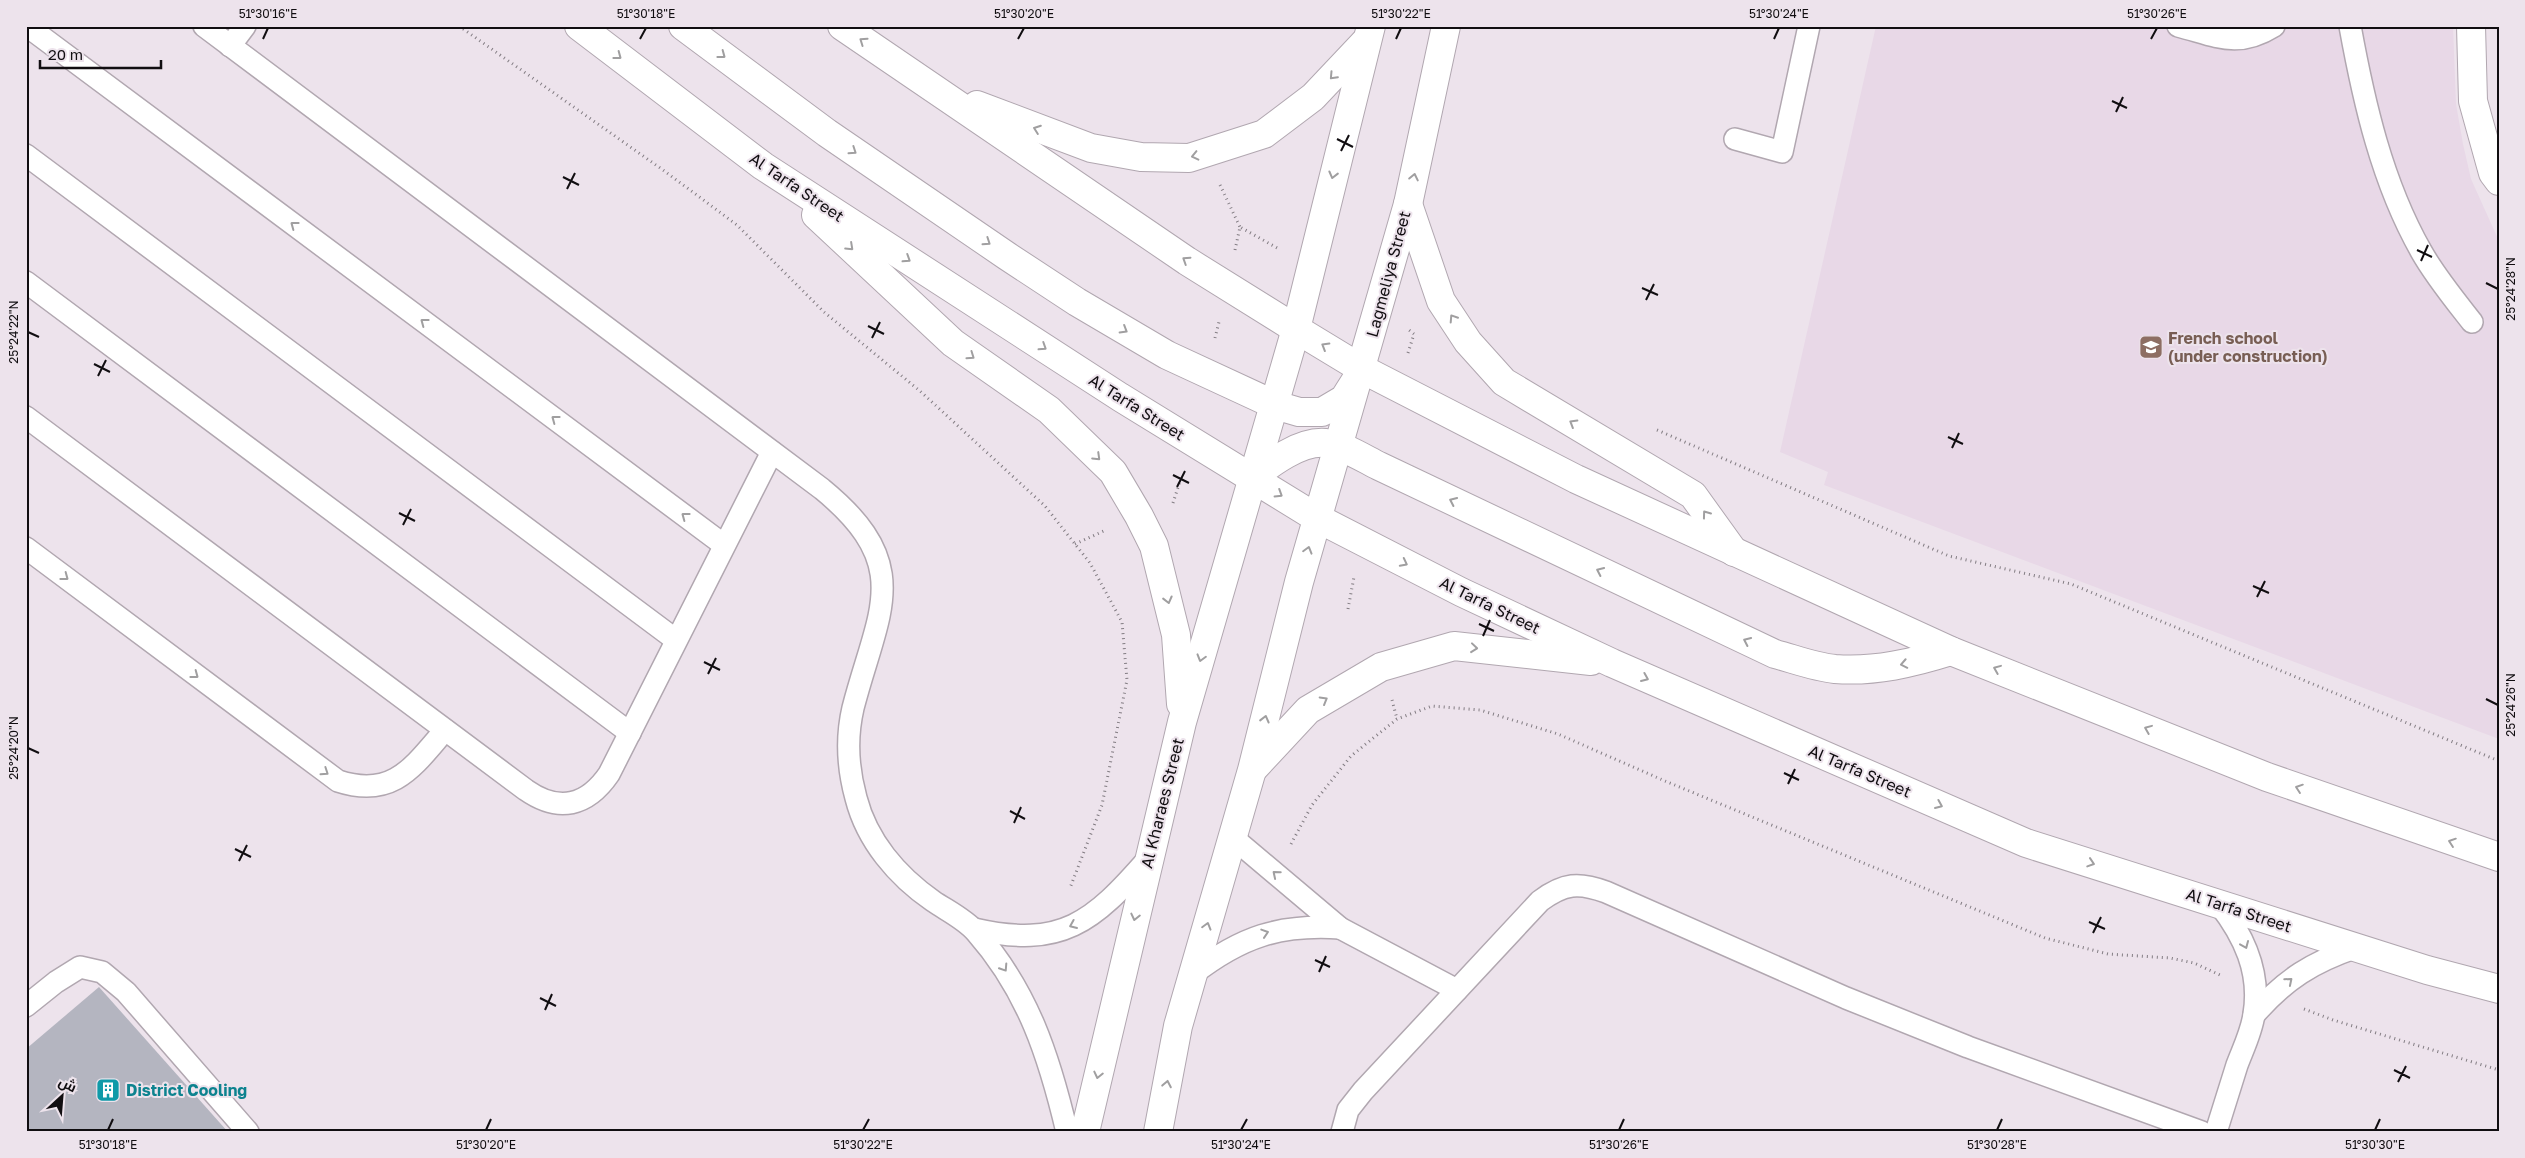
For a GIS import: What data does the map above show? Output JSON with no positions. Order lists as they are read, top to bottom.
{
  "streets": {
    "main road": ["Al Tarfa Street", "Lagmeliya Street", "Al Kharaes Street"]
  },
  "crossings": [
    ["Al Tarfa Street", "Lagmeliya Street"],
    ["Al Tarfa Street", "Al Kharaes Street"]
  ],
  "places": {
    "school or university": ["French school (under construction)"],
    "building": ["District Cooling"]
  },
  "scale_bar": "20 m",
  "north": "top right",
  "coordinates": [
    "51°30'16\"E",
    "51°30'18\"E",
    "51°30'20\"E",
    "51°30'22\"E",
    "51°30'24\"E",
    "51°30'26\"E",
    "25°24'28\"N",
    "25°24'22\"N",
    "25°24'26\"N",
    "25°24'20\"N",
    "51°30'28\"E",
    "51°30'30\"E"
  ]
}
